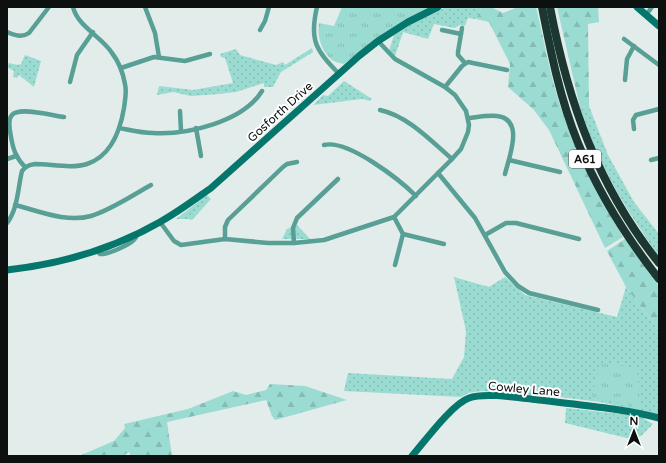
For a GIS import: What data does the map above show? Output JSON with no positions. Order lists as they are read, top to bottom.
{
  "streets": {
    "highway": ["A61"],
    "street": ["Gosforth Drive", "Cowley Lane"]
  },
  "north": "top"
}
